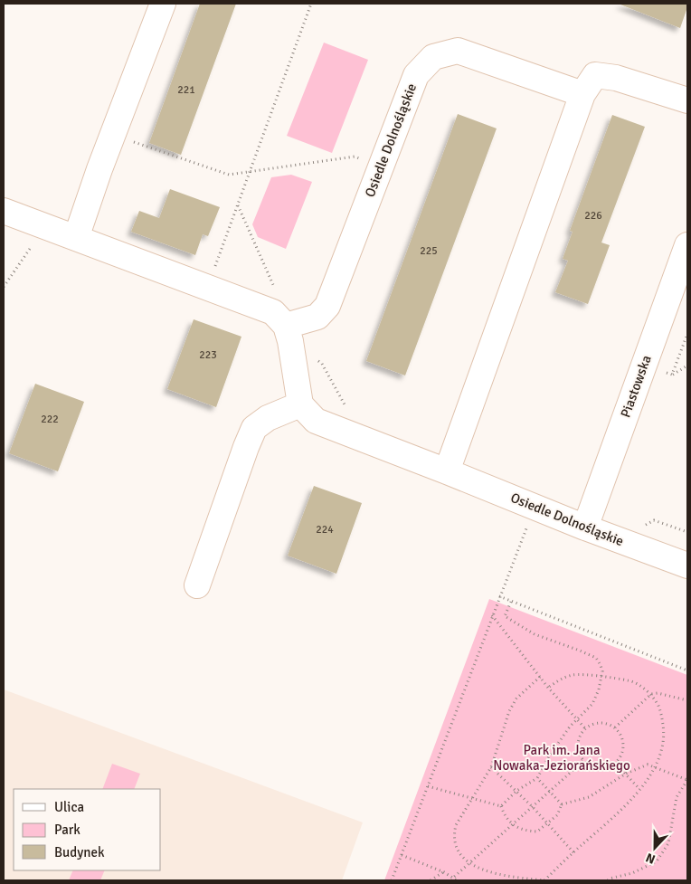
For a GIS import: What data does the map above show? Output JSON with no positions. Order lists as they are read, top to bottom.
{
  "streets": {
    "street": ["Osiedle Dolnośląskie", "Piastowska"]
  },
  "crossings": [
    ["Osiedle Dolnośląskie", "Piastowska"]
  ],
  "parks": ["Park im. Jana Nowaka-Jeziorańskiego"],
  "house_numbers": [
    "221",
    "226",
    "225",
    "223",
    "222",
    "224"
  ],
  "legend": ["Ulica", "Park", "Budynek"],
  "north": "bottom"
}
